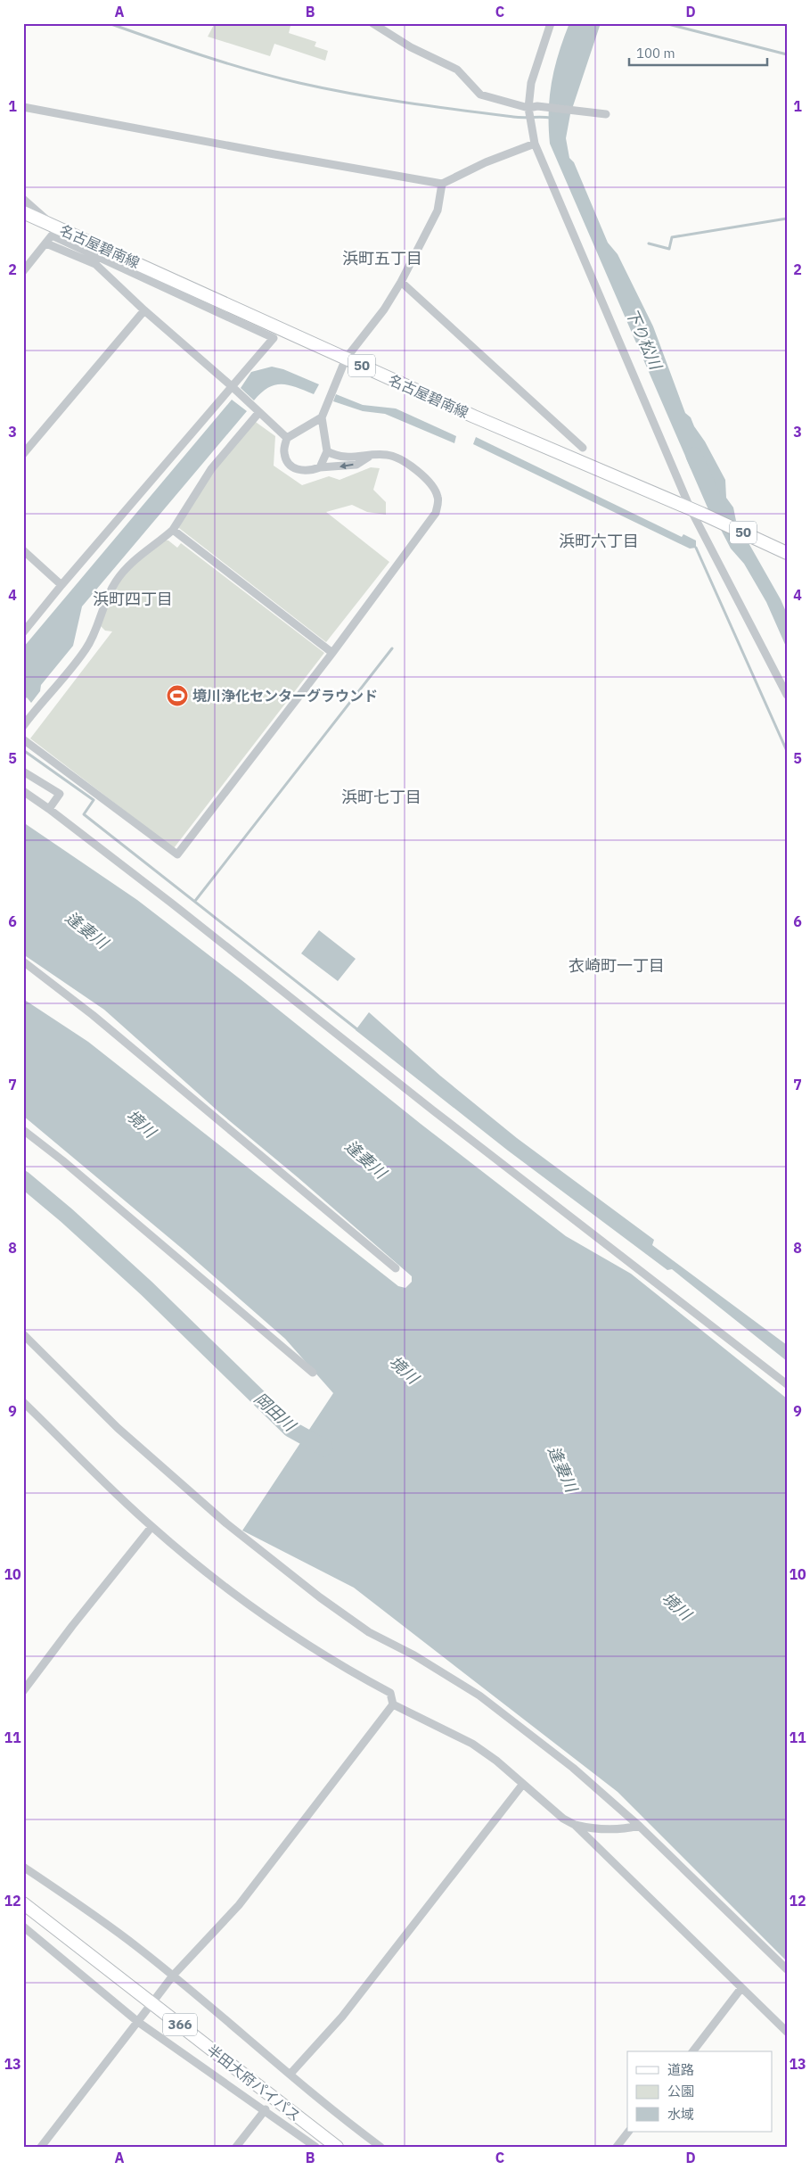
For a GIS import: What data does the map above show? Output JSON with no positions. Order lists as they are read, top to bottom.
{
  "streets": {
    "main road": [
      "名古屋碧南線",
      "50",
      "366",
      "半田大府パイパス"
    ]
  },
  "districts": [
    "浜町五丁目",
    "浜町六丁目",
    "浜町四丁目",
    "浜町七丁目",
    "衣崎町一丁目"
  ],
  "water": [
    "下り松川",
    "逢妻川",
    "境川",
    "岡田川"
  ],
  "places": {
    "sports": ["境川浄化センターグラウンド"]
  },
  "legend": ["道路", "公園", "水域"],
  "scale_bar": "100 m",
  "grid": {
    "columns": [
      "A",
      "B",
      "C",
      "D"
    ],
    "rows": [
      "1",
      "2",
      "3",
      "4",
      "5",
      "6",
      "7",
      "8",
      "9",
      "10",
      "11",
      "12",
      "13"
    ]
  }
}
